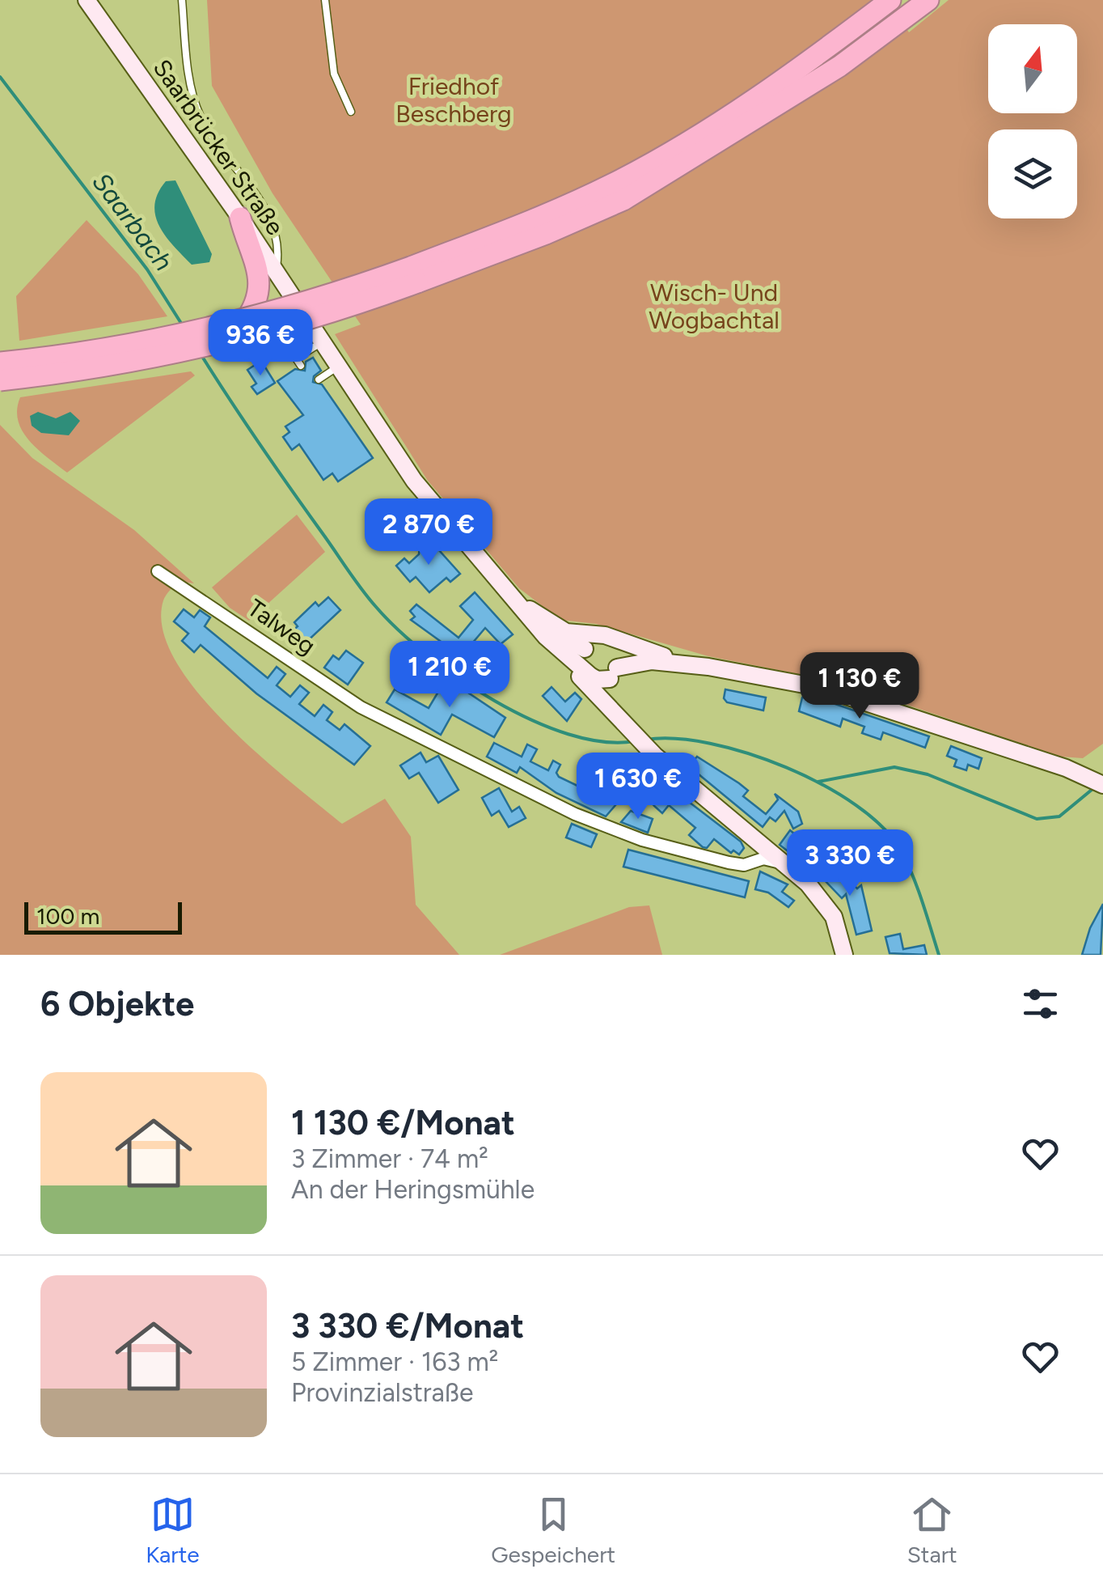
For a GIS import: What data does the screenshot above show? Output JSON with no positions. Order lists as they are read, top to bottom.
{
  "streets": {
    "main road": ["Saarbrücker Straße"],
    "street": ["Talweg"]
  },
  "water": ["Saarbach"],
  "parks": ["Friedhof Beschberg", "Wisch- Und Wogbachtal"],
  "scale_bar": "100 m",
  "north": "top",
  "page": {
    "price": [
      "936 €",
      "2 870 €",
      "1 210 €",
      "1 130 €",
      "1 630 €",
      "3 330 €"
    ],
    "scale": "100 m",
    "heading": "6 Objekte",
    "list": [
      {
        "name": "1 130 €/Monat",
        "note": "3 Zimmer · 74 m² · An der Heringsmühle"
      },
      {
        "name": "3 330 €/Monat",
        "note": "5 Zimmer · 163 m² · Provinzialstraße"
      }
    ],
    "tabs": ["Karte", "Gespeichert", "Start"]
  }
}
